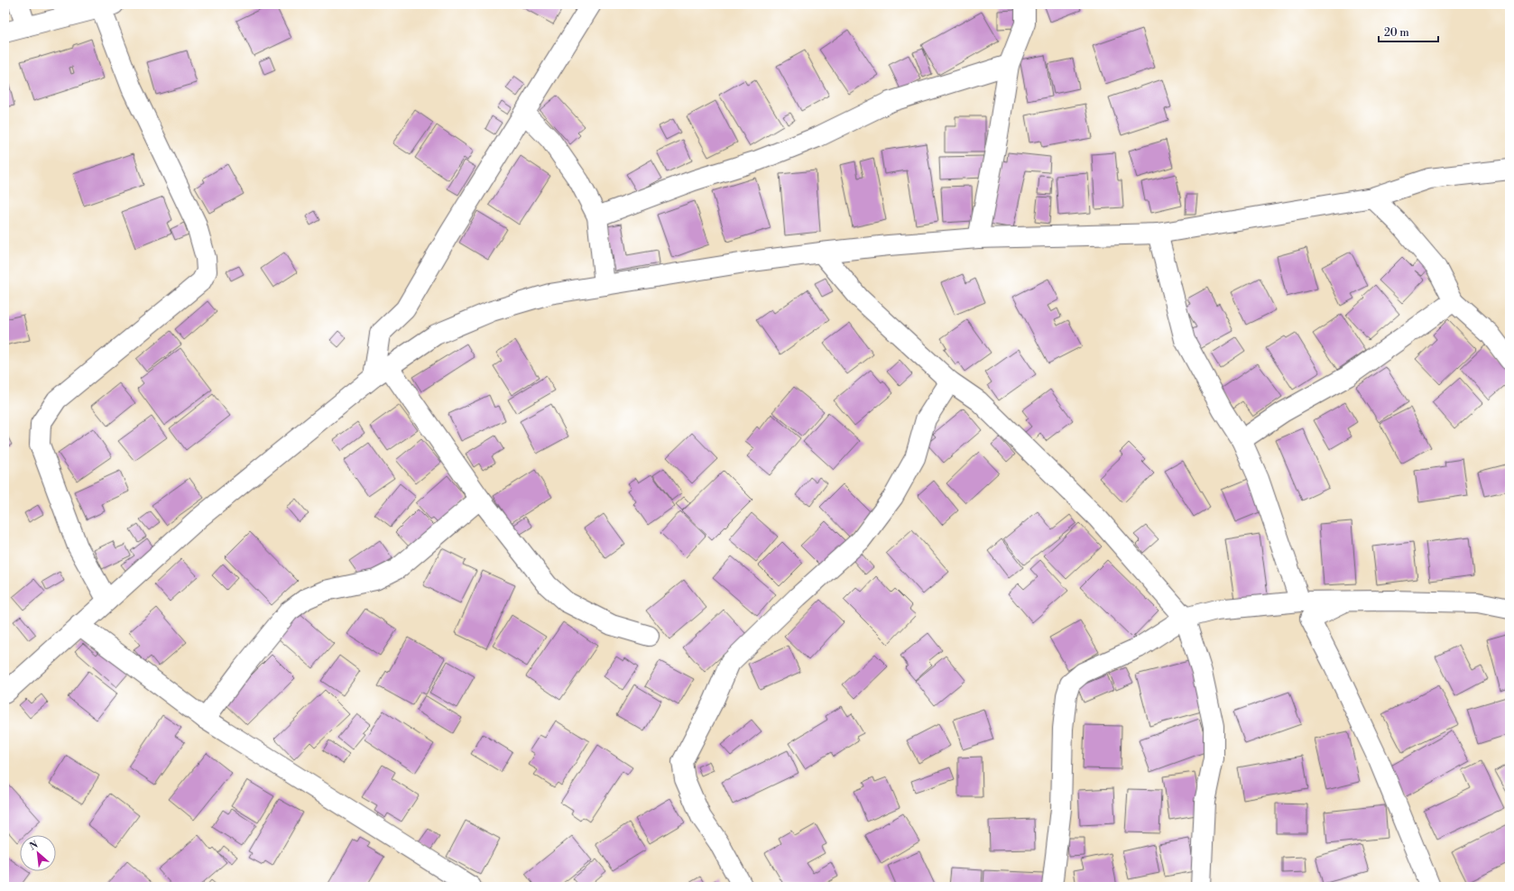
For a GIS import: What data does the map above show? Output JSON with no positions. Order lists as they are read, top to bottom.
{
  "scale_bar": "20 m",
  "north": "top left"
}
